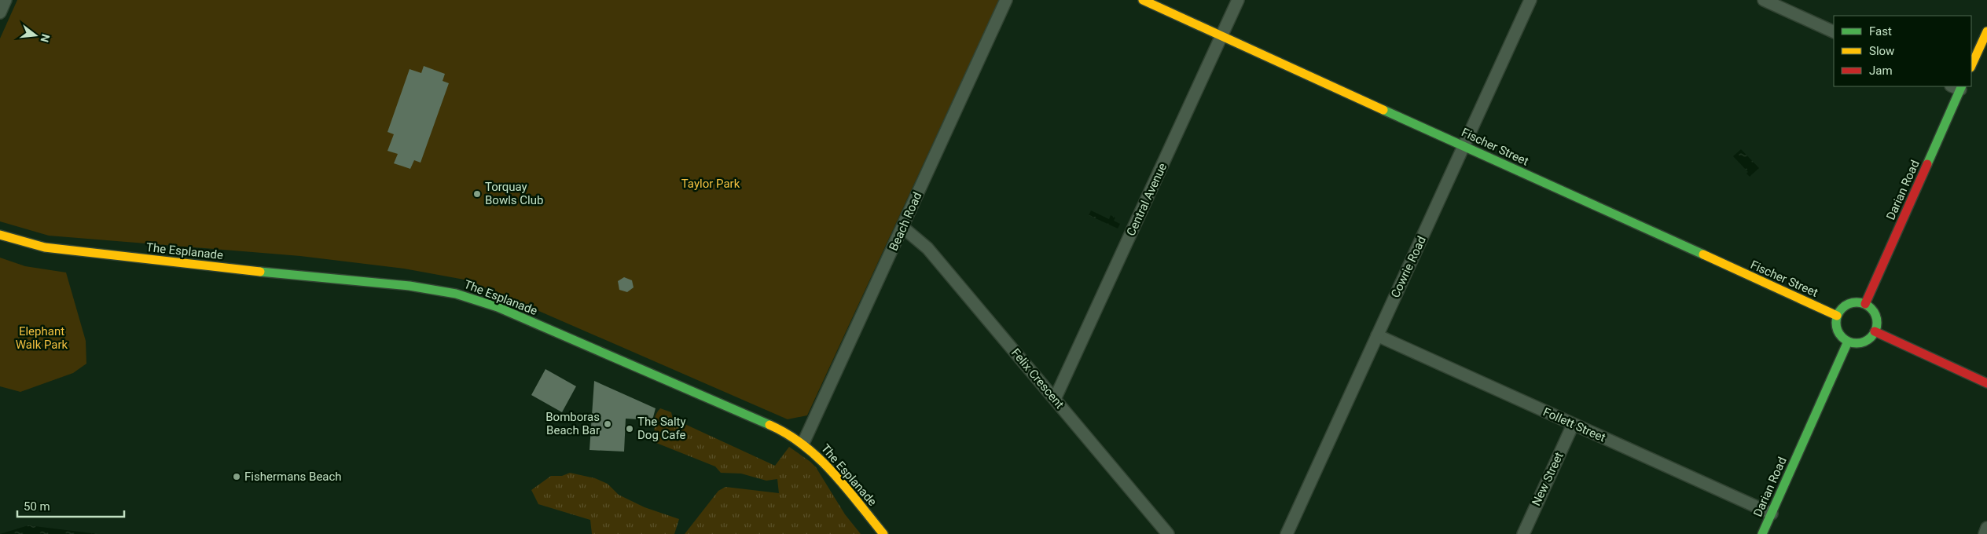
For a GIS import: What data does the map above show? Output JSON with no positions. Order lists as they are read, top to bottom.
{
  "streets": {
    "street": [
      "Fischer Street",
      "Darian Road",
      "Central Avenue",
      "Beach Road",
      "The Esplanade",
      "Cowrie Road",
      "Felix Crescent",
      "Follett Street",
      "New Street"
    ]
  },
  "crossings": [
    ["Fischer Street", "Darian Road"],
    ["Fischer Street", "Central Avenue"],
    ["Fischer Street", "Cowrie Road"],
    ["Darian Road", "Follett Street"],
    ["Central Avenue", "Felix Crescent"],
    ["Beach Road", "The Esplanade"],
    ["Beach Road", "Felix Crescent"],
    ["Cowrie Road", "Follett Street"],
    ["Follett Street", "New Street"]
  ],
  "parks": ["Taylor Park", "Elephant Walk Park"],
  "places": [
    "Torquay Bowls Club",
    "Bomboras Beach Bar",
    "The Salty Dog Cafe",
    "Fishermans Beach"
  ],
  "legend": ["Fast", "Slow", "Jam"],
  "scale_bar": "50 m",
  "north": "right"
}
